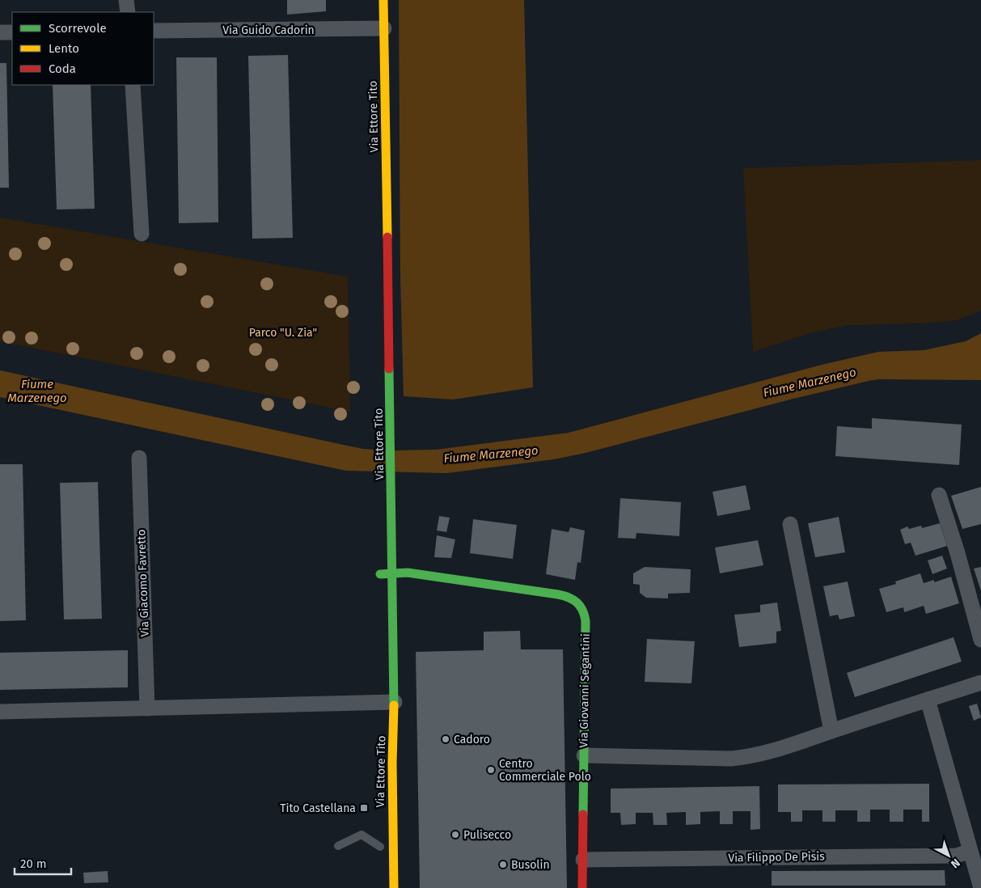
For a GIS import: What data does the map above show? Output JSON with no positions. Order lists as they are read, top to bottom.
{
  "streets": {
    "street": [
      "Via Guido Cadorin",
      "Via Ettore Tito",
      "Via Giacomo Favretto",
      "Via Giovanni Segantini",
      "Via Filippo De Pisis"
    ]
  },
  "crossings": [
    ["Via Guido Cadorin", "Via Ettore Tito"],
    ["Via Ettore Tito", "Via Giovanni Segantini"]
  ],
  "water": ["Fiume Marzenego"],
  "parks": ["Parco \"U. Zia\""],
  "places": {
    "other": [
      "Cadoro",
      "Centro Commerciale Polo",
      "Pulisecco",
      "Busolin"
    ],
    "transit": ["Tito Castellana"]
  },
  "legend": ["Scorrevole", "Lento", "Coda"],
  "scale_bar": "20 m",
  "north": "bottom right"
}
